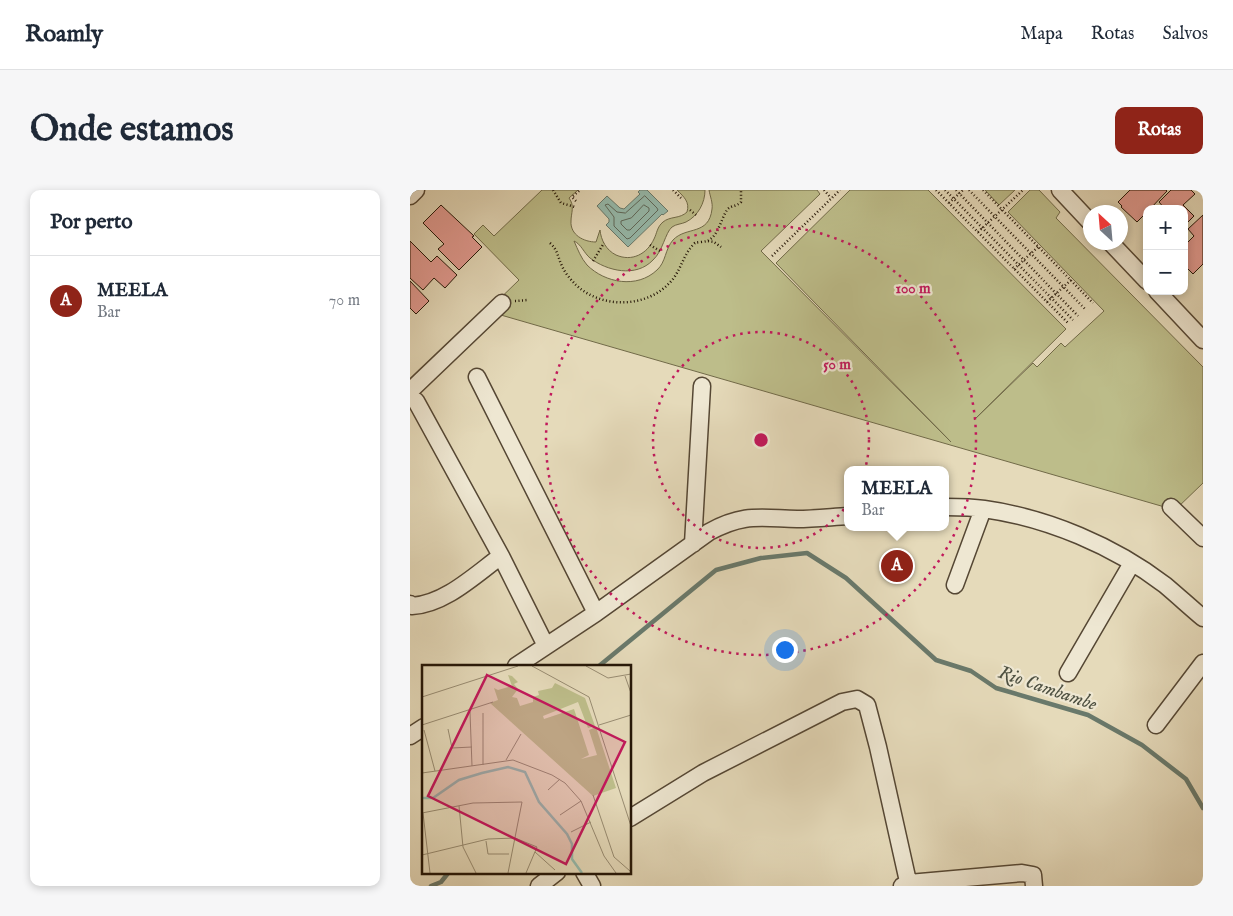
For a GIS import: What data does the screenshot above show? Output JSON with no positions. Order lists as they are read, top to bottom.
{
  "water": ["Rio Cambambe"],
  "north": "top left",
  "page": {
    "header": "Roamly",
    "nav": ["Mapa", "Rotas", "Salvos"],
    "buttons": "Rotas",
    "title": "Onde estamos",
    "heading": "Por perto",
    "map_buttons": ["+", "−"],
    "list": [
      {
        "mark": "A",
        "name": "MEELA",
        "note": "Bar",
        "value": "70 m"
      }
    ],
    "popup": ["MEELA", "Bar"],
    "pins": "A"
  },
  "rings": ["100 m", "50 m"]
}
